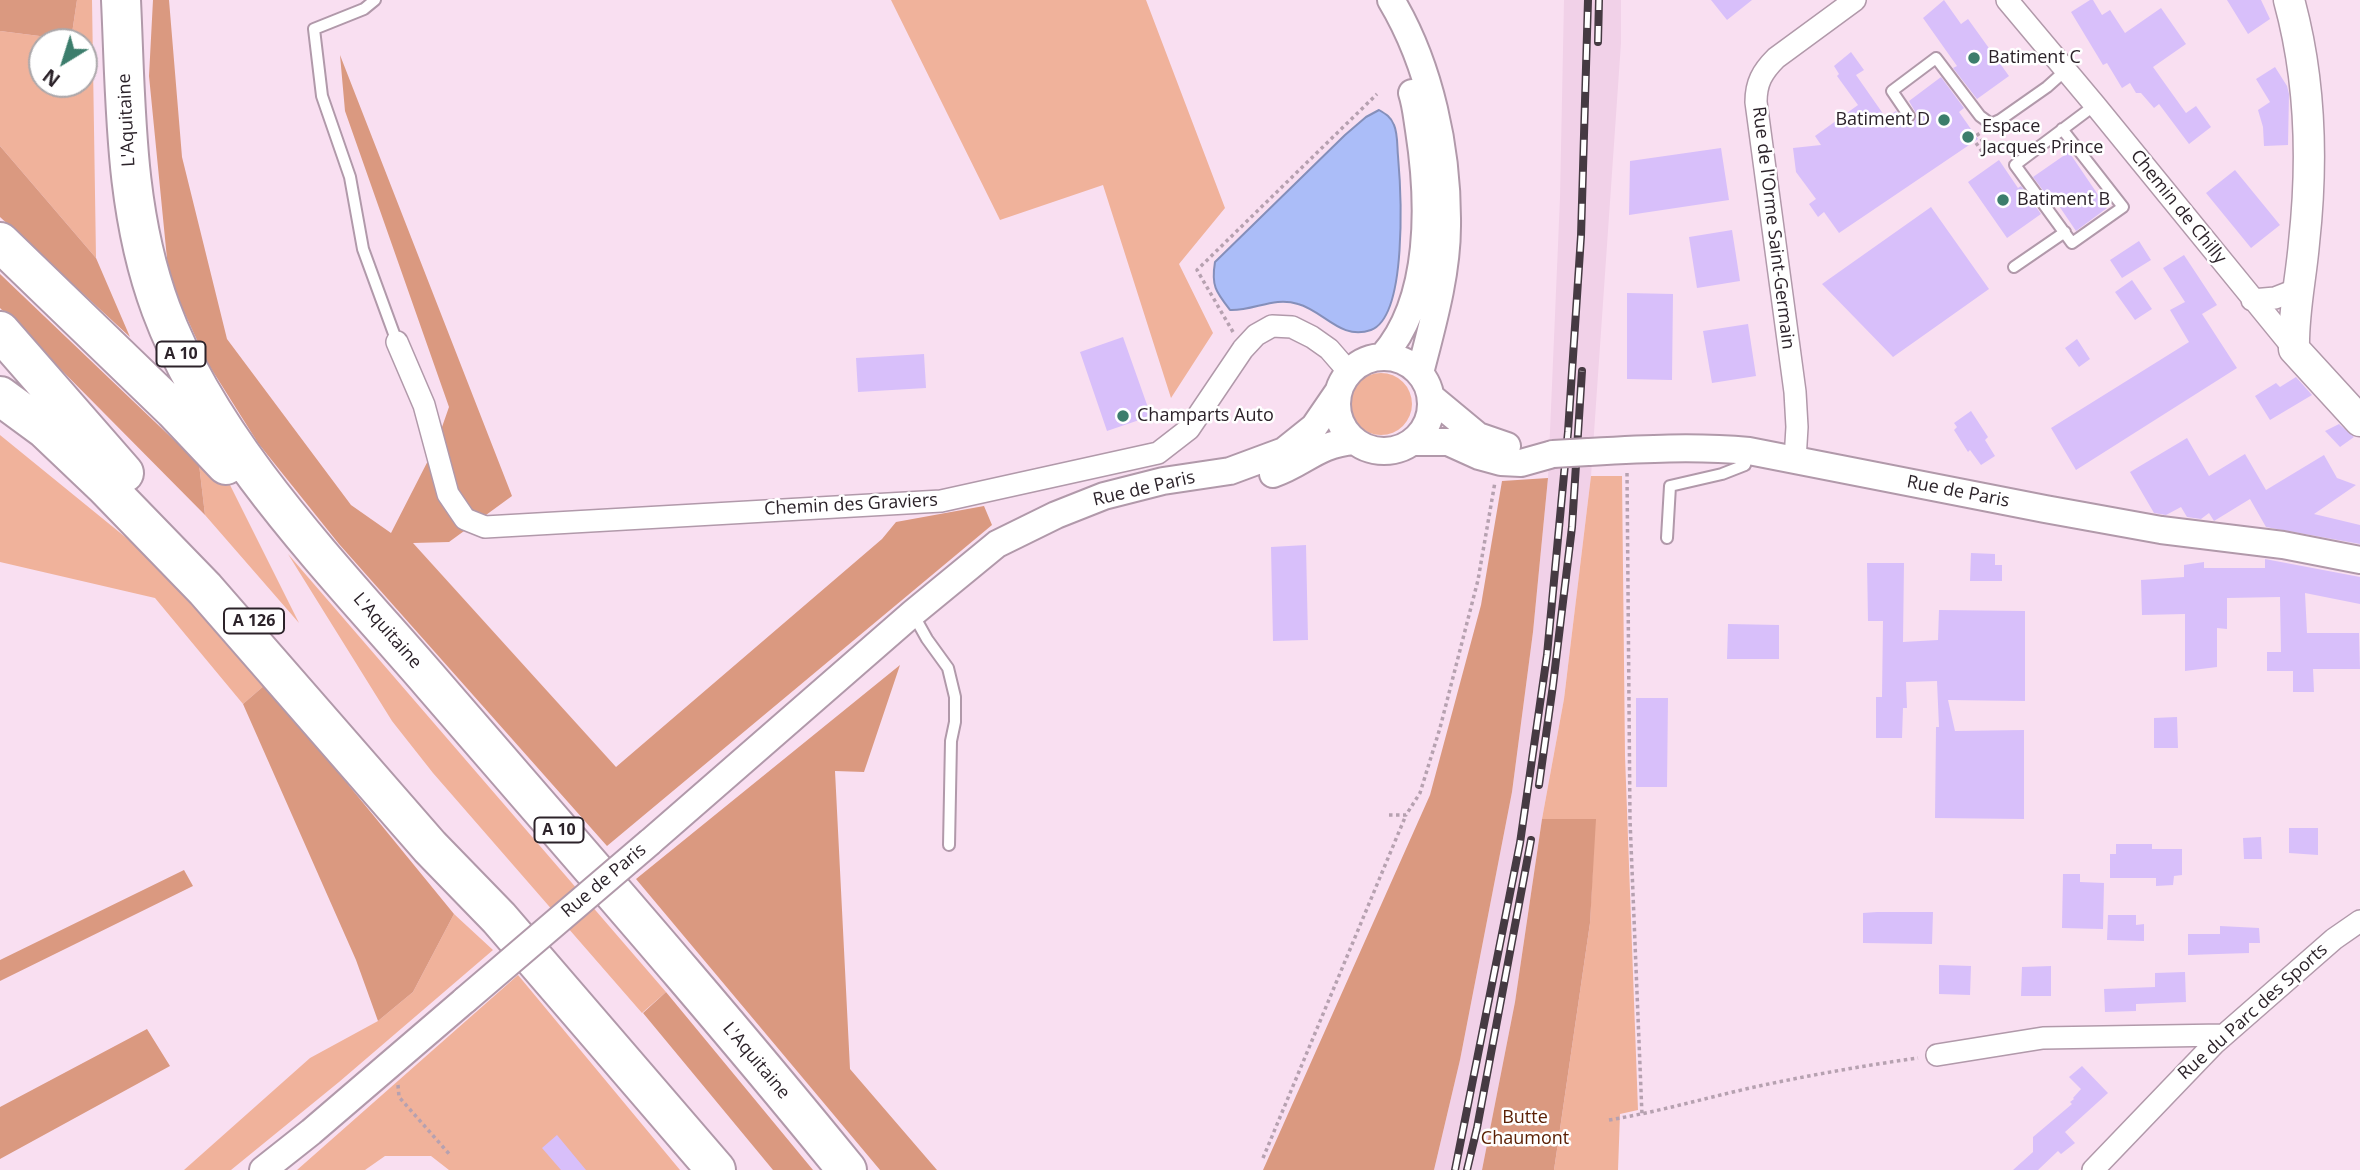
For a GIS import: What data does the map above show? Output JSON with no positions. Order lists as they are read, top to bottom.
{
  "streets": {
    "highway": ["L'Aquitaine", "A 10", "A 126"],
    "street": [
      "Chemin de Chilly",
      "Rue de l'Orme Saint-Germain",
      "Rue de Paris",
      "Chemin des Graviers",
      "Rue du Parc des Sports"
    ]
  },
  "crossings": [
    ["Rue de l'Orme Saint-Germain", "Rue de Paris"],
    ["Rue de Paris", "Chemin des Graviers"]
  ],
  "parks": ["Butte Chaumont"],
  "places": [
    "Batiment C",
    "Batiment D",
    "Espace Jacques Prince",
    "Batiment B",
    "Champarts Auto"
  ],
  "north": "bottom left"
}
